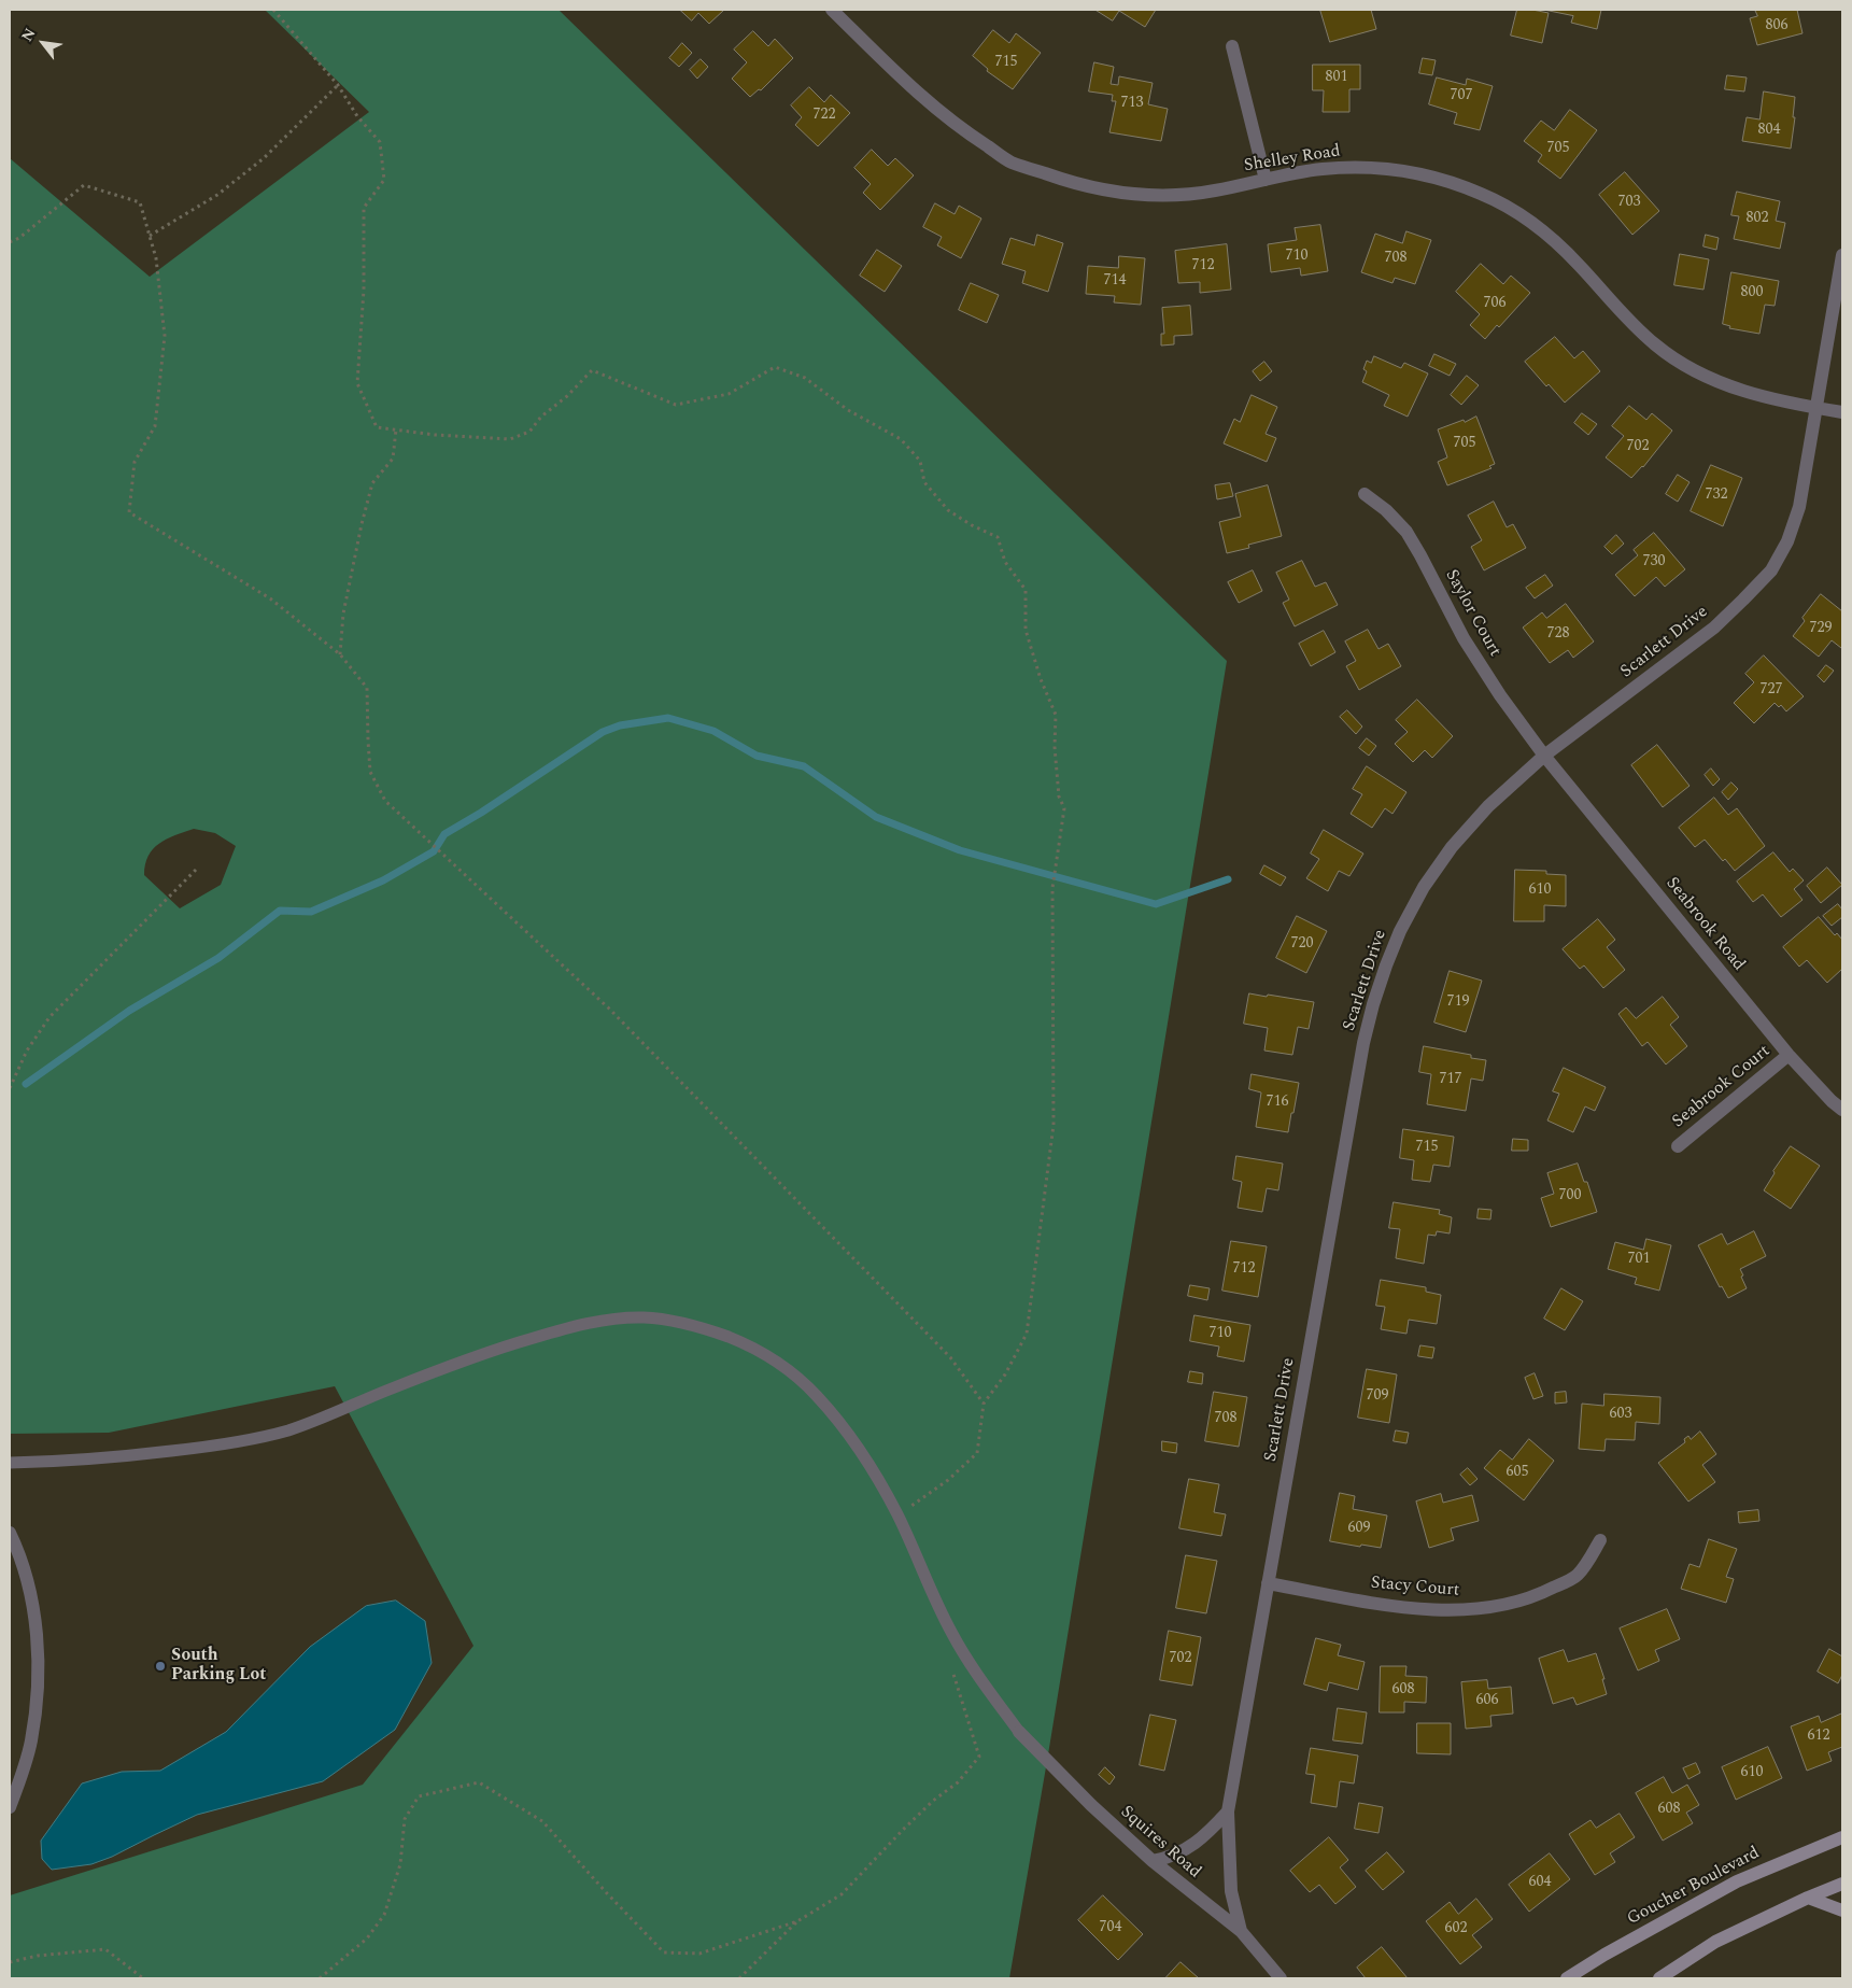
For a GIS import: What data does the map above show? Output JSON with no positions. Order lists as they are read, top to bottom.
{
  "streets": {
    "main road": ["Goucher Boulevard"],
    "street": [
      "Shelley Road",
      "Saylor Court",
      "Scarlett Drive",
      "Seabrook Road",
      "Seabrook Court",
      "Stacy Court",
      "Squires Road"
    ]
  },
  "crossings": [
    ["Shelley Road", "Scarlett Drive"],
    ["Saylor Court", "Scarlett Drive"],
    ["Saylor Court", "Seabrook Road"],
    ["Scarlett Drive", "Seabrook Road"],
    ["Scarlett Drive", "Stacy Court"],
    ["Scarlett Drive", "Squires Road"],
    ["Seabrook Road", "Seabrook Court"]
  ],
  "places": ["South Parking Lot"],
  "house_numbers": [
    "806",
    "715",
    "801",
    "707",
    "713",
    "722",
    "804",
    "705",
    "703",
    "802",
    "710",
    "708",
    "712",
    "714",
    "800",
    "706",
    "705",
    "702",
    "732",
    "730",
    "729",
    "728",
    "727",
    "610",
    "720",
    "719",
    "717",
    "716",
    "715",
    "700",
    "701",
    "712",
    "710",
    "709",
    "603",
    "708",
    "605",
    "609",
    "702",
    "608",
    "606",
    "612",
    "610",
    "608",
    "604",
    "704",
    "602"
  ],
  "north": "top left"
}
